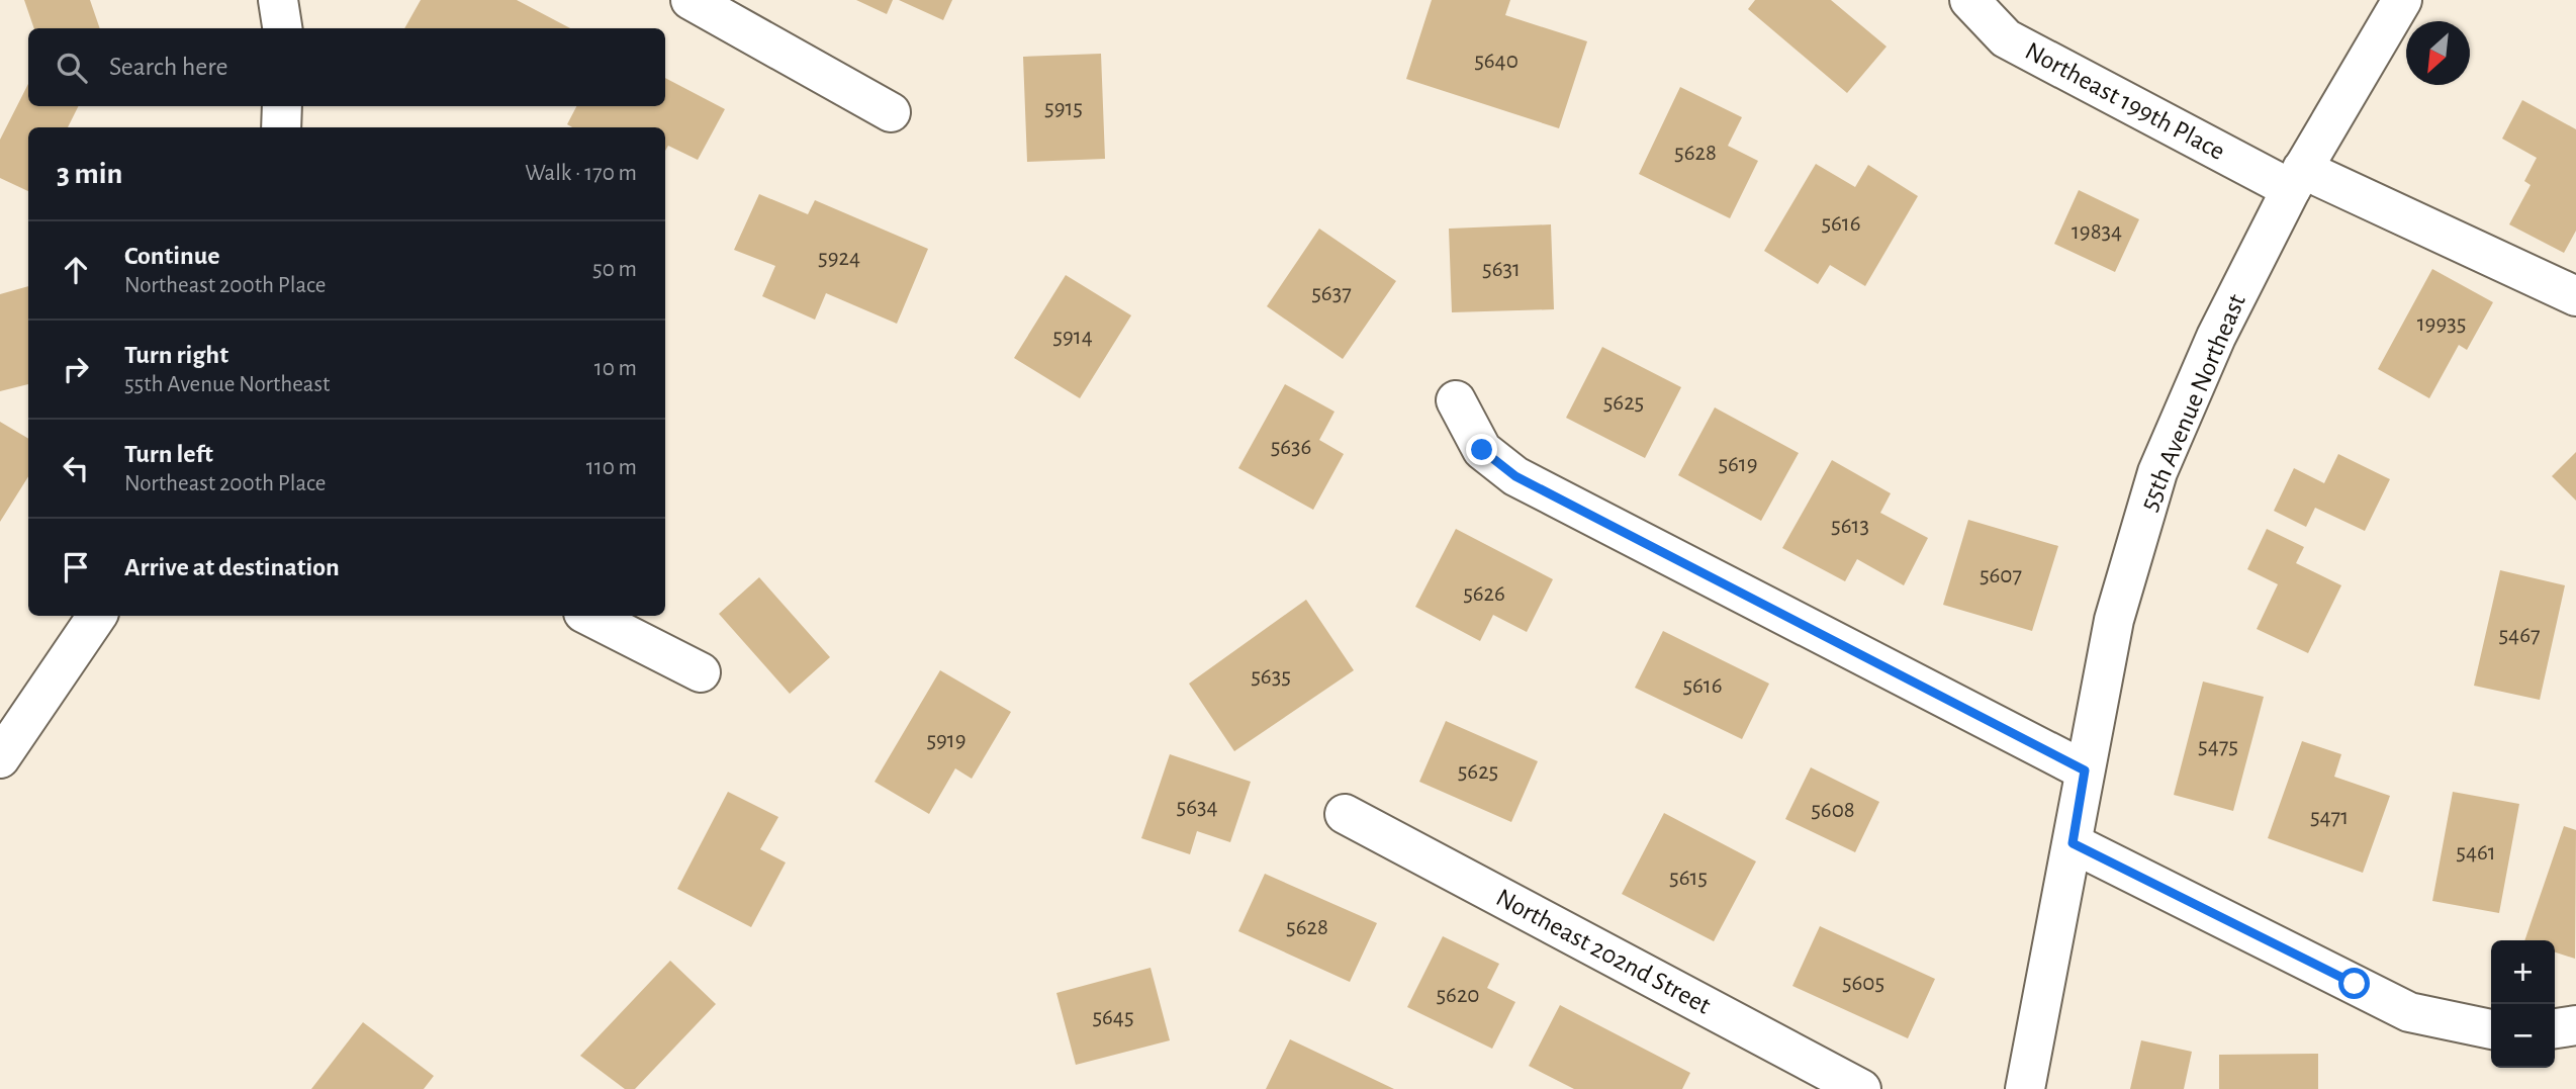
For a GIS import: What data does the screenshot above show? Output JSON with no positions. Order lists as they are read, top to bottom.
{
  "streets": {
    "street": ["Northeast 199th Place", "55th Avenue Northeast", "Northeast 202nd Street"]
  },
  "crossings": [
    ["Northeast 199th Place", "55th Avenue Northeast"]
  ],
  "house_numbers": [
    "5640",
    "5915",
    "5628",
    "5616",
    "19834",
    "5924",
    "5631",
    "5637",
    "19935",
    "5914",
    "5625",
    "5636",
    "5619",
    "5613",
    "5607",
    "5626",
    "5467",
    "5635",
    "5616",
    "5919",
    "5475",
    "5625",
    "5634",
    "5608",
    "5471",
    "5461",
    "5615",
    "5628",
    "5605",
    "5620",
    "5645"
  ],
  "north": "bottom left",
  "page": {
    "search": "Search here",
    "heading": ["3 min", "Walk · 170 m"],
    "list": [
      ["Continue", "Northeast 200th Place", "50 m"],
      ["Turn right", "55th Avenue Northeast", "10 m"],
      ["Turn left", "Northeast 200th Place", "110 m"],
      "Arrive at destination"
    ],
    "map_buttons": ["+", "−"]
  }
}
